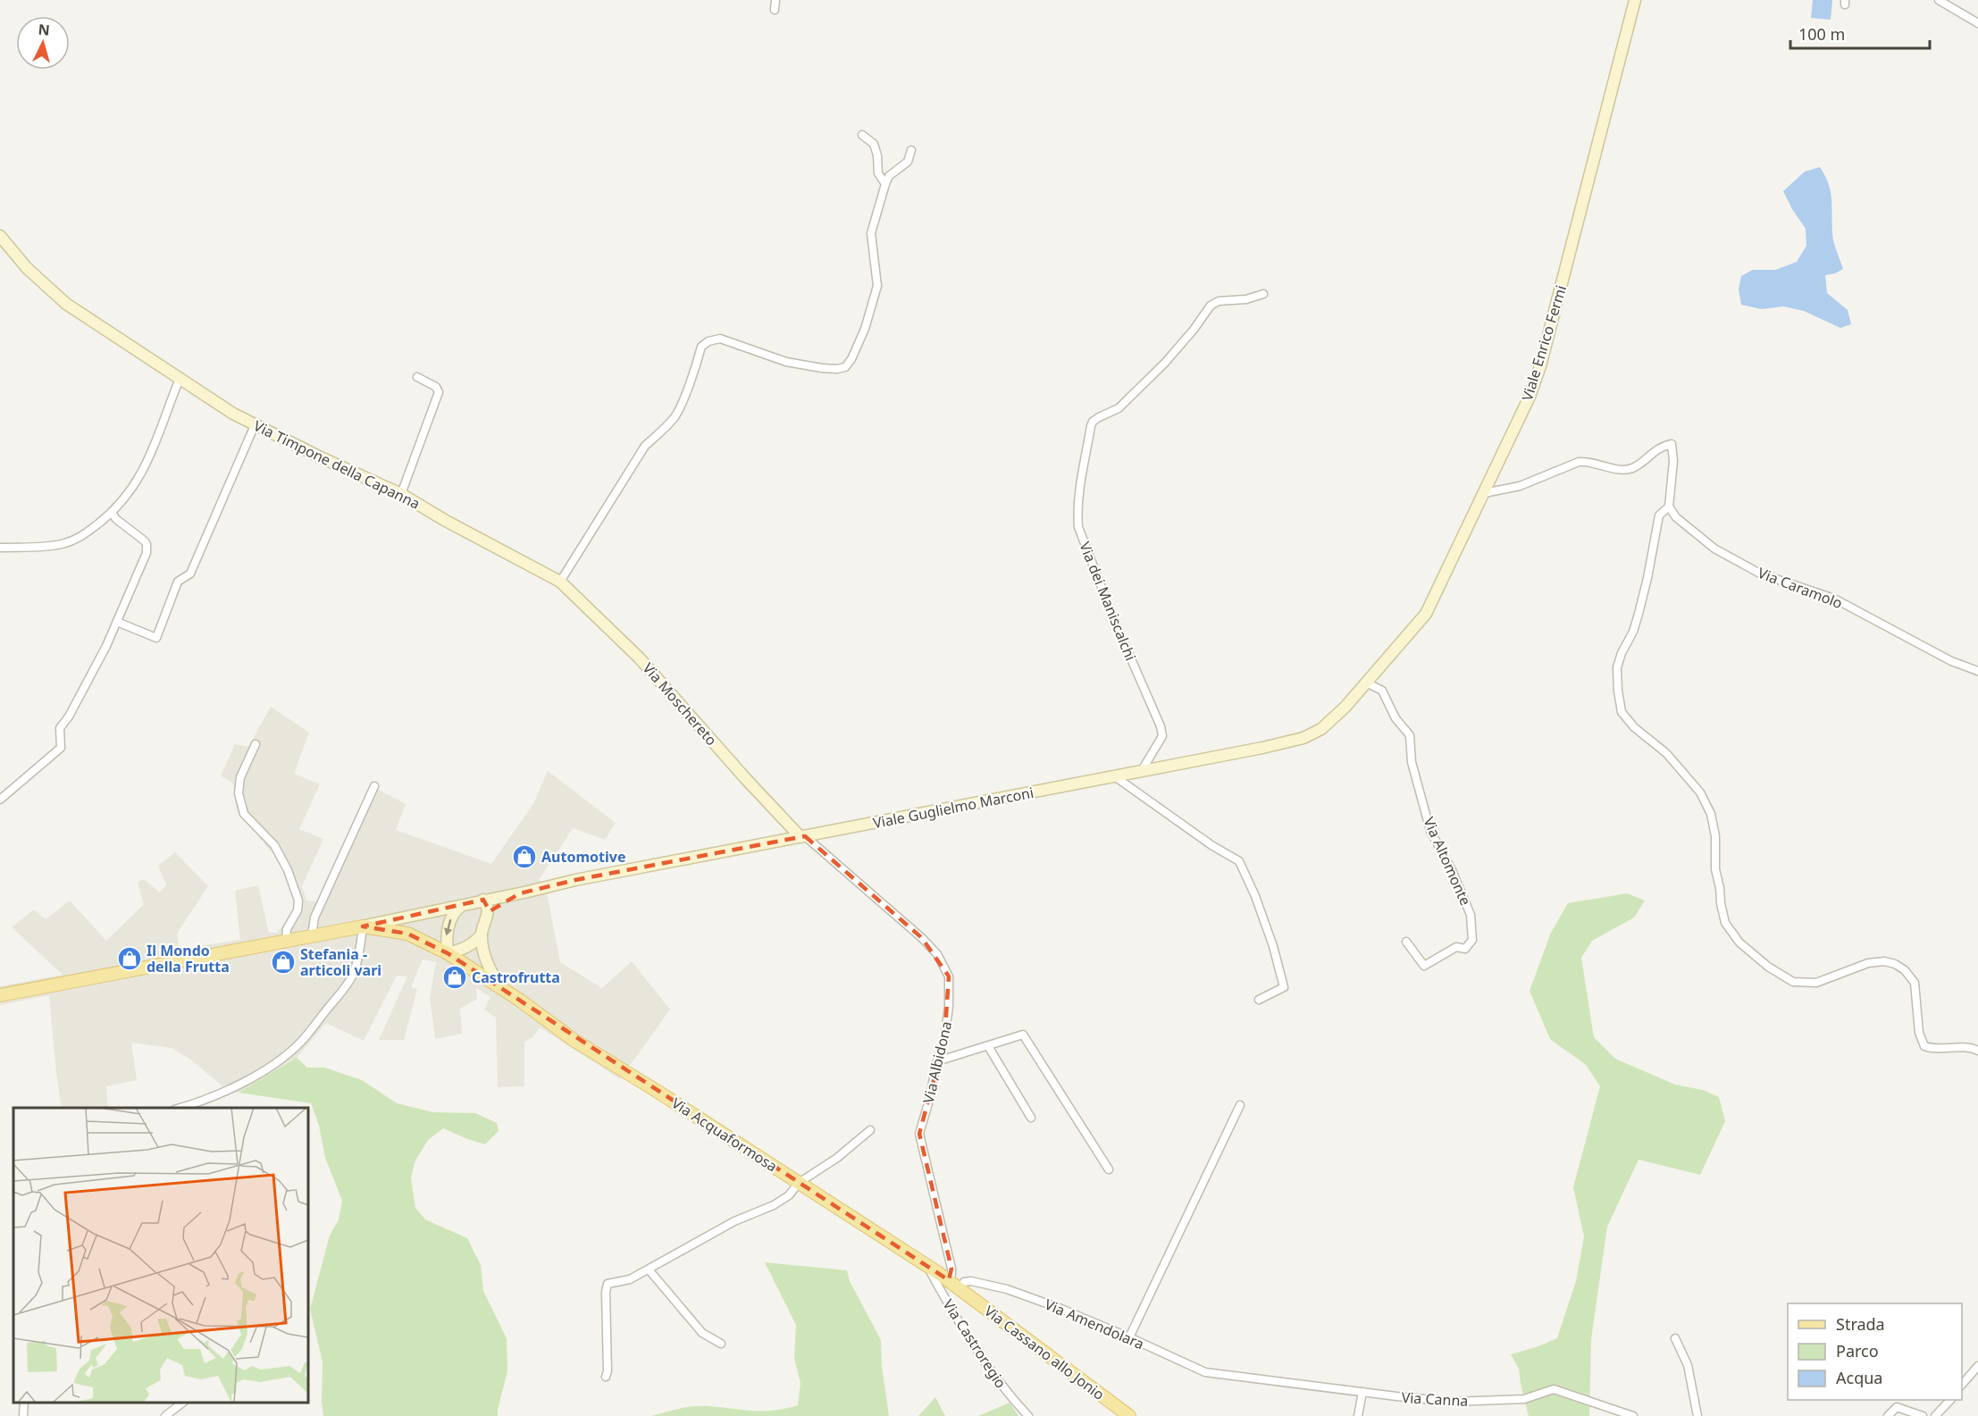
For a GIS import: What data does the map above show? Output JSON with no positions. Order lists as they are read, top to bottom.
{
  "streets": {
    "main road": [
      "Viale Enrico Fermi",
      "Via Timpone della Capanna",
      "Via Moschereto",
      "Viale Guglielmo Marconi",
      "Via Acquaformosa",
      "Via Cassano allo Jonio"
    ],
    "street": [
      "Via Caramolo",
      "Via dei Maniscalchi",
      "Via Altomonte",
      "Via Albidona",
      "Via Amendolara",
      "Via Castroregio",
      "Via Canna"
    ]
  },
  "crossings": [
    ["Viale Enrico Fermi", "Viale Guglielmo Marconi"],
    ["Viale Enrico Fermi", "Via Altomonte"],
    ["Via Timpone della Capanna", "Via Moschereto"],
    ["Via dei Maniscalchi", "Viale Guglielmo Marconi"],
    ["Via Moschereto", "Viale Guglielmo Marconi"],
    ["Via Moschereto", "Via Albidona"],
    ["Viale Guglielmo Marconi", "Via Altomonte"],
    ["Viale Guglielmo Marconi", "Via Albidona"],
    ["Via Albidona", "Via Acquaformosa"],
    ["Via Albidona", "Via Cassano allo Jonio"],
    ["Via Acquaformosa", "Via Castroregio"],
    ["Via Acquaformosa", "Via Cassano allo Jonio"],
    ["Via Amendolara", "Via Cassano allo Jonio"],
    ["Via Amendolara", "Via Canna"]
  ],
  "places": {
    "shop": [
      "Automotive",
      "Il Mondo della Frutta",
      "Stefania - articoli vari",
      "Castrofrutta"
    ]
  },
  "legend": ["Strada", "Parco", "Acqua"],
  "scale_bar": "100 m",
  "north": "top"
}
